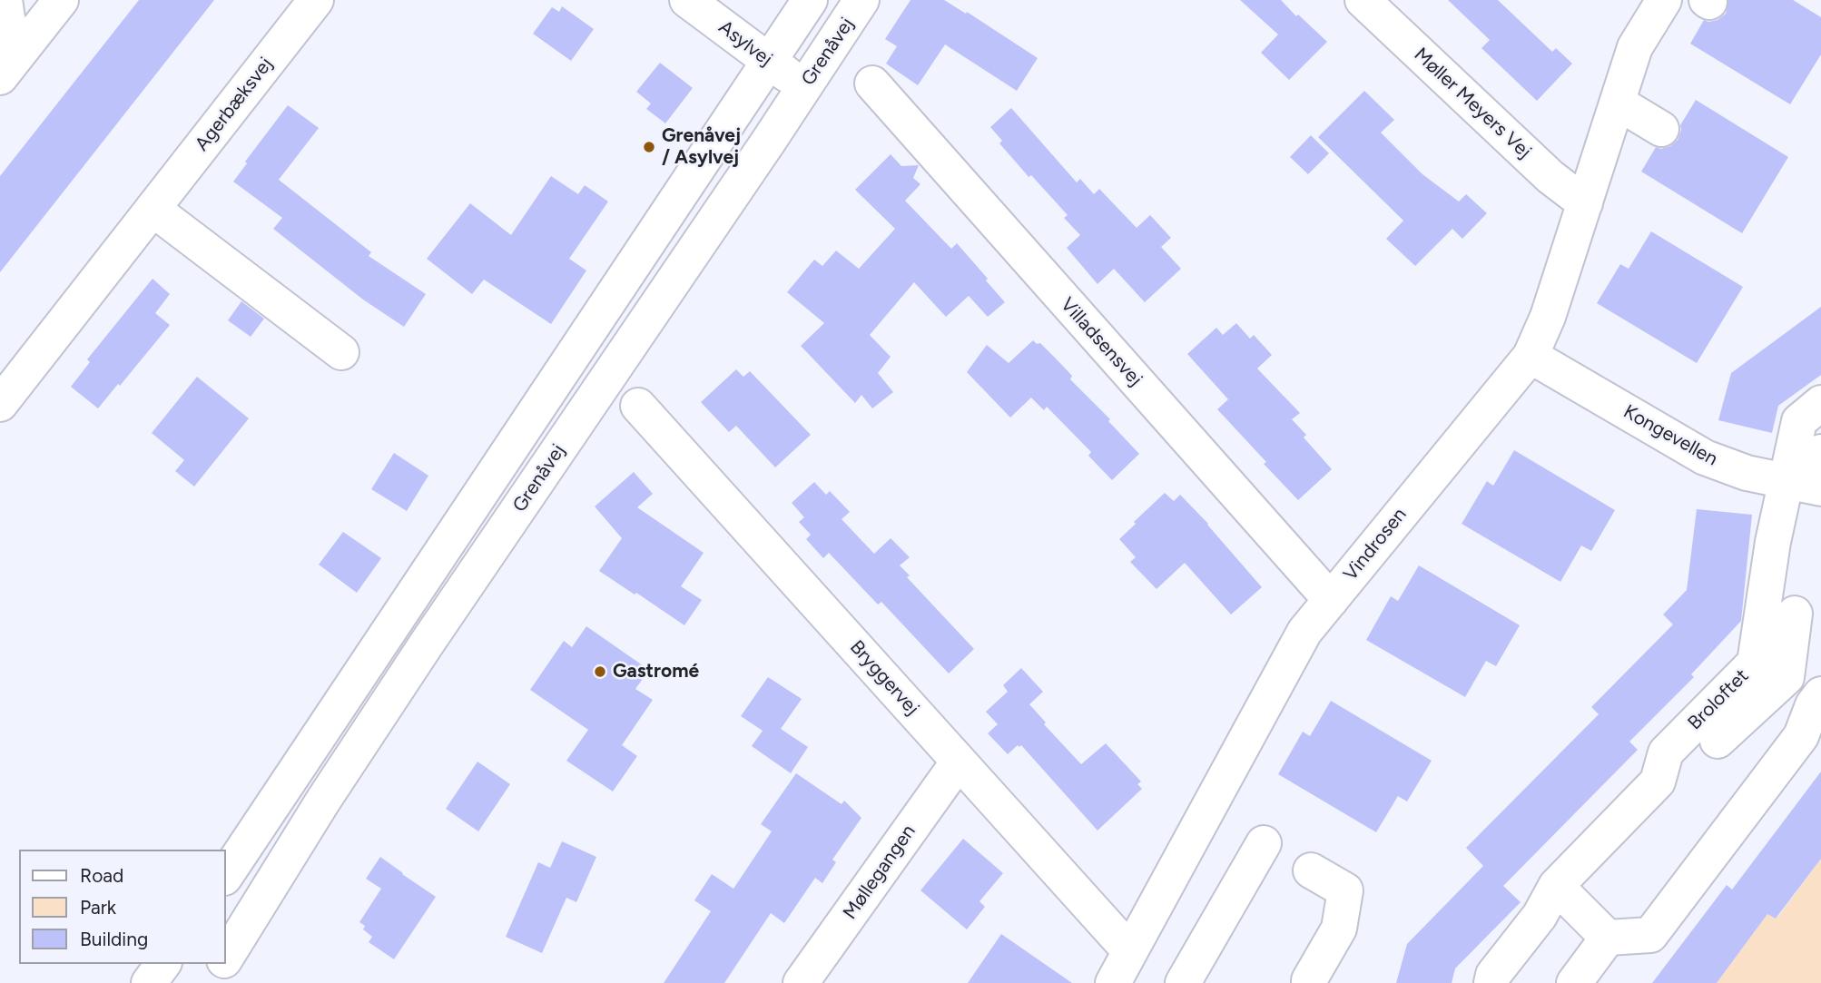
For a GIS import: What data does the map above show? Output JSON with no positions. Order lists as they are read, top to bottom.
{
  "streets": {
    "street": [
      "Asylvej",
      "Grenåvej",
      "Møller Meyers Vej",
      "Agerbæksvej",
      "Villadsensvej",
      "Kongevellen",
      "Vindrosen",
      "Bryggervej",
      "Broloftet",
      "Møllegangen"
    ]
  },
  "crossings": [
    ["Asylvej", "Grenåvej"],
    ["Møller Meyers Vej", "Vindrosen"],
    ["Villadsensvej", "Vindrosen"],
    ["Kongevellen", "Vindrosen"],
    ["Kongevellen", "Broloftet"],
    ["Vindrosen", "Bryggervej"],
    ["Bryggervej", "Møllegangen"]
  ],
  "places": ["Grenåvej / Asylvej", "Gastromé"],
  "legend": ["Road", "Park", "Building"]
}
